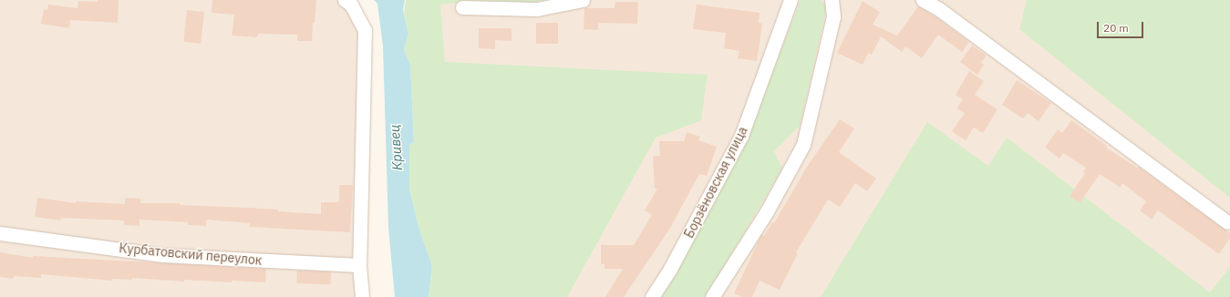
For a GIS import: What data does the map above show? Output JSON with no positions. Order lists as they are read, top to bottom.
{
  "streets": {
    "street": ["Борзёновская улица", "Курбатовский переулок"]
  },
  "water": ["Кривец"],
  "scale_bar": "20 m"
}
